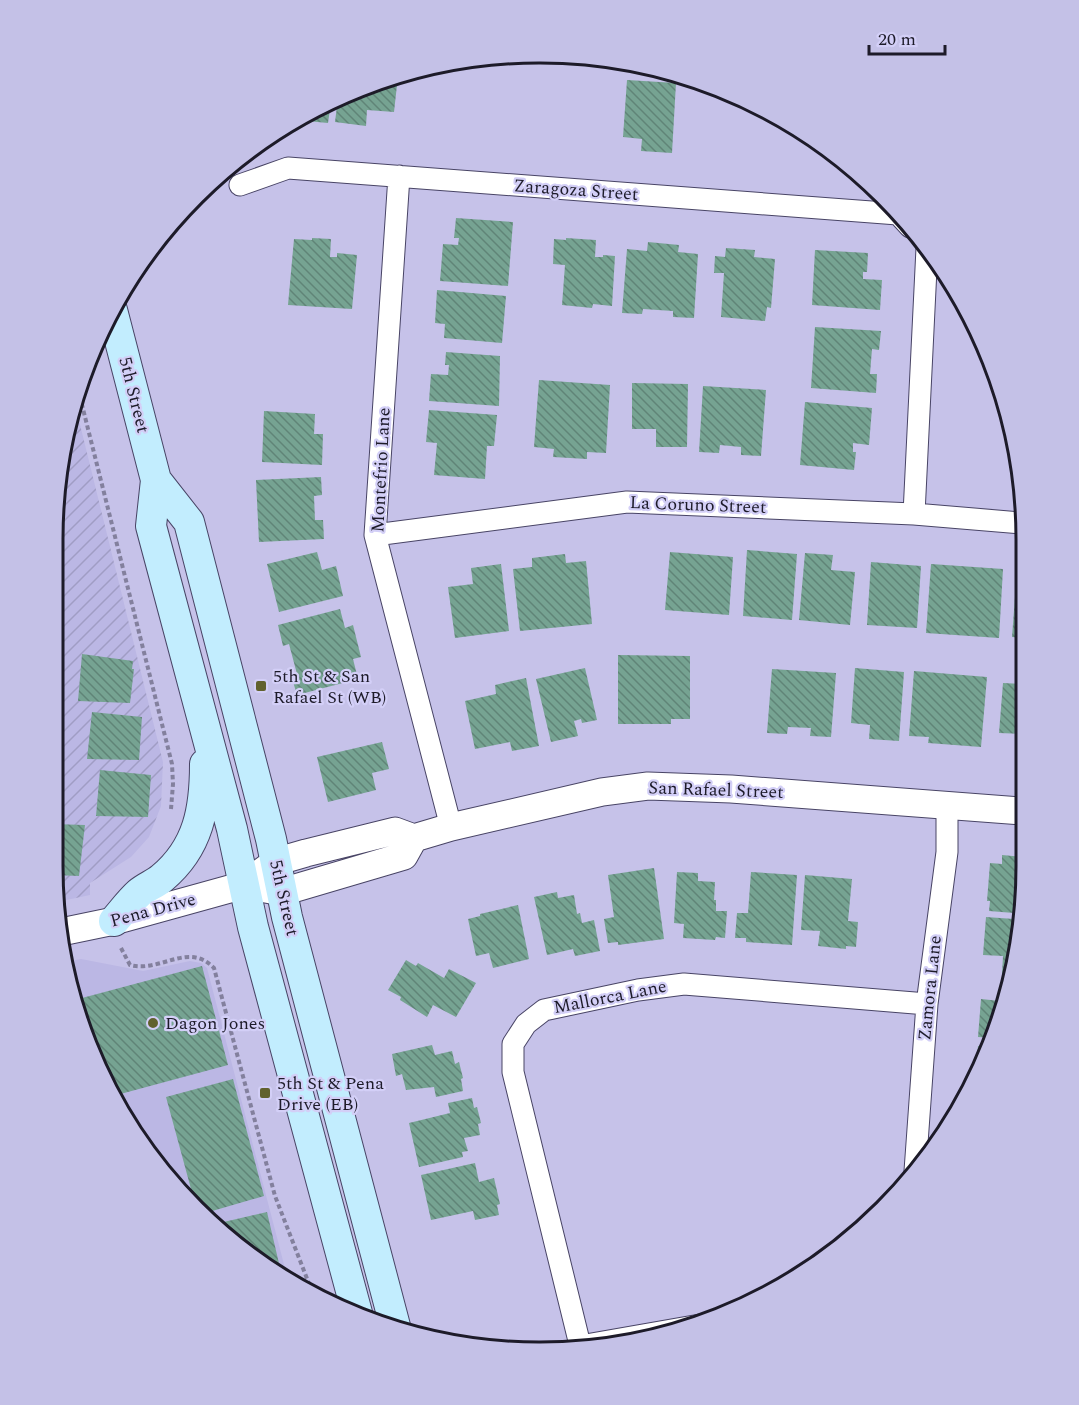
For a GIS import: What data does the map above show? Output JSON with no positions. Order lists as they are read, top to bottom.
{
  "streets": {
    "main road": ["5th Street"],
    "street": [
      "Zaragoza Street",
      "Montefrio Lane",
      "La Coruno Street",
      "San Rafael Street",
      "Pena Drive",
      "Zamora Lane",
      "Mallorca Lane"
    ]
  },
  "crossings": [
    ["Zaragoza Street", "Montefrio Lane"],
    ["5th Street", "San Rafael Street"],
    ["5th Street", "Pena Drive"],
    ["Montefrio Lane", "La Coruno Street"],
    ["Montefrio Lane", "San Rafael Street"],
    ["San Rafael Street", "Pena Drive"],
    ["San Rafael Street", "Zamora Lane"],
    ["Zamora Lane", "Mallorca Lane"]
  ],
  "places": {
    "transit": ["5th St & San Rafael St (WB)", "5th St & Pena Drive (EB)"],
    "other": ["Dagon Jones"]
  },
  "scale_bar": "20 m"
}
